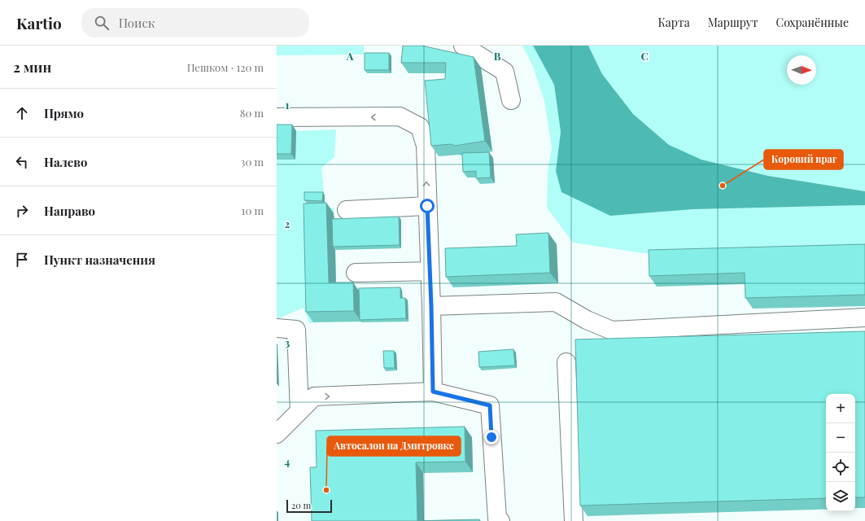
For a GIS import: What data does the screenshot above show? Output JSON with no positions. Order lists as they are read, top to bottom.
{
  "places": ["Коровий враг", "Автосалон на Дмитровке"],
  "scale_bar": "20 m",
  "north": "right",
  "page": {
    "header": "Kartio",
    "search": "Поиск",
    "nav": ["Карта", "Маршрут", "Сохранённые"],
    "heading": ["2 мин", "Пешком · 120 m"],
    "list": [
      ["Прямо", "80 m"],
      ["Налево", "30 m"],
      ["Направо", "10 m"],
      "Пункт назначения"
    ],
    "map_buttons": ["+", "−"],
    "scale": "20 m"
  },
  "grid": {
    "columns": ["A", "B", "C"],
    "rows": [
      "1",
      "2",
      "3",
      "4"
    ]
  }
}
